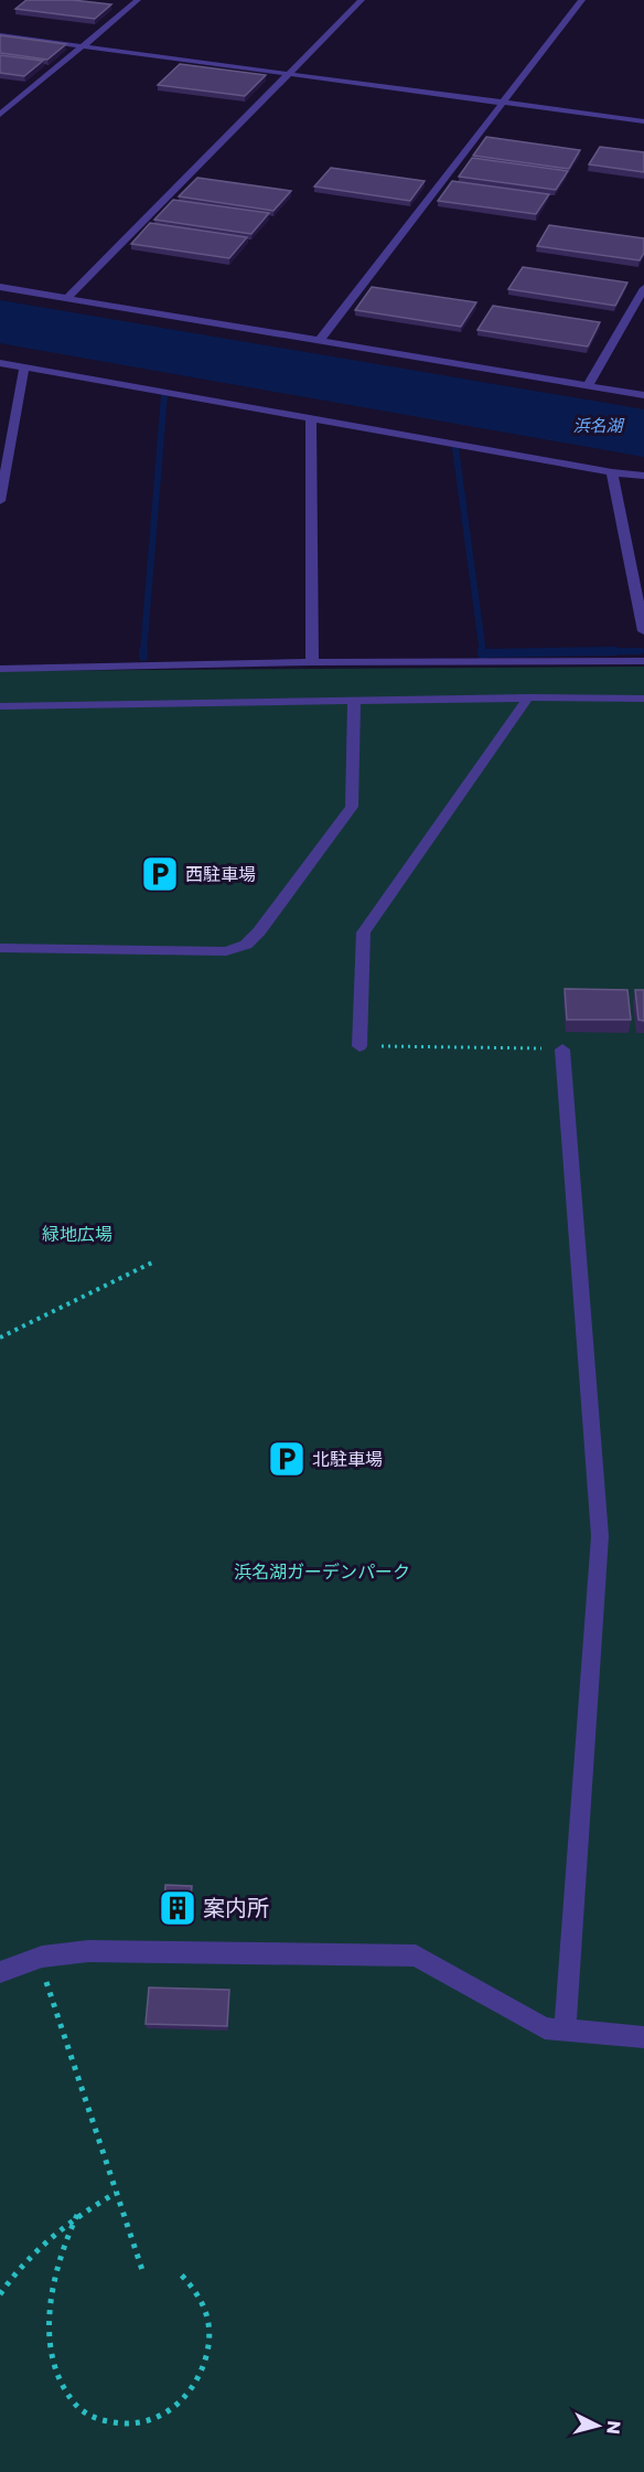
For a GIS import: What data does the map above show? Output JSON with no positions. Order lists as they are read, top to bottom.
{
  "water": ["浜名湖"],
  "parks": ["緑地広場", "浜名湖ガーデンパーク"],
  "places": {
    "parking": ["西駐車場", "北駐車場"],
    "building": ["案内所"]
  },
  "north": "right"
}
